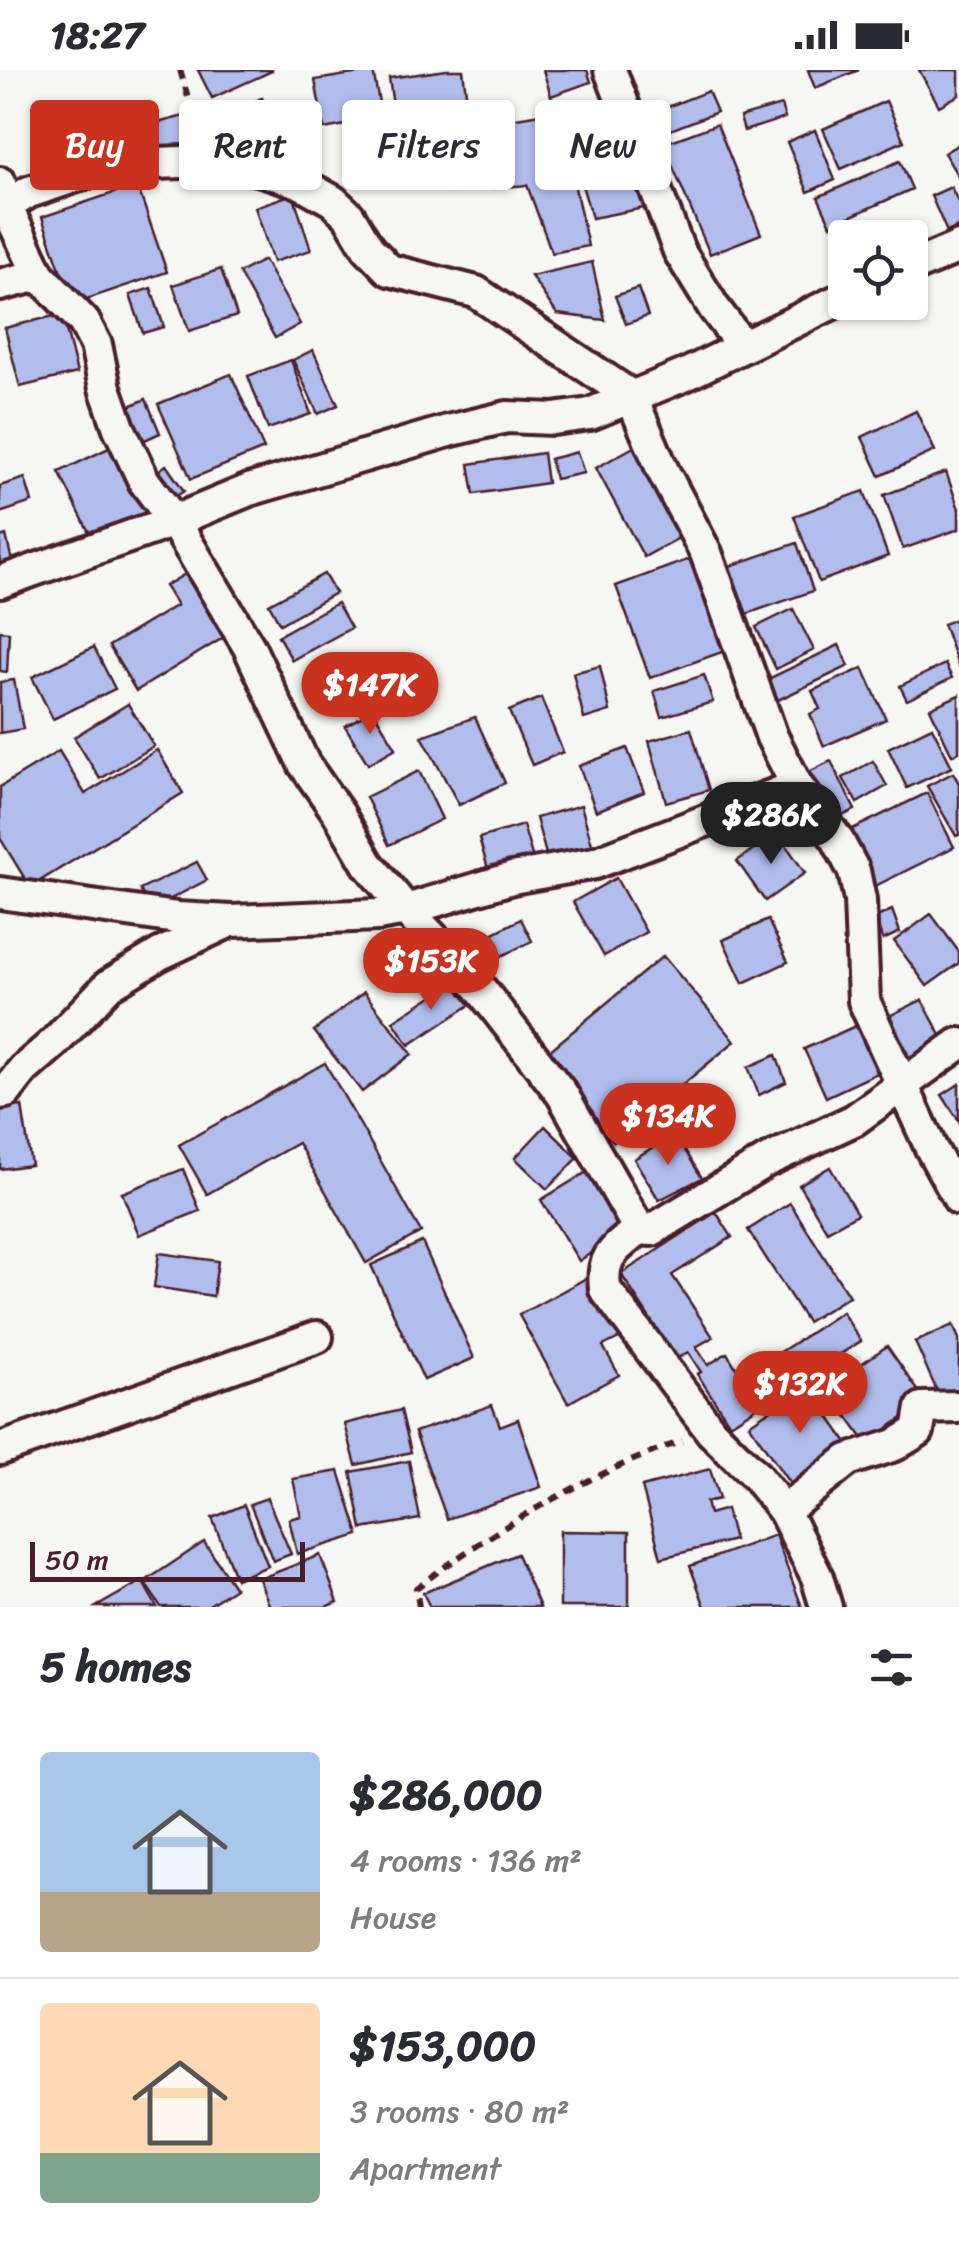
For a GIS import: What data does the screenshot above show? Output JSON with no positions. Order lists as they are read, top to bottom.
{
  "scale_bar": "50 m",
  "page": {
    "status": "18:27",
    "chip": [
      "Buy",
      "Rent",
      "Filters",
      "New"
    ],
    "price": [
      "$147K",
      "$286K",
      "$153K",
      "$134K",
      "$132K"
    ],
    "scale": "50 m",
    "heading": "5 homes",
    "list": [
      {
        "name": "$286,000",
        "note": "4 rooms · 136 m² · House"
      },
      {
        "name": "$153,000",
        "note": "3 rooms · 80 m² · Apartment"
      }
    ]
  }
}
